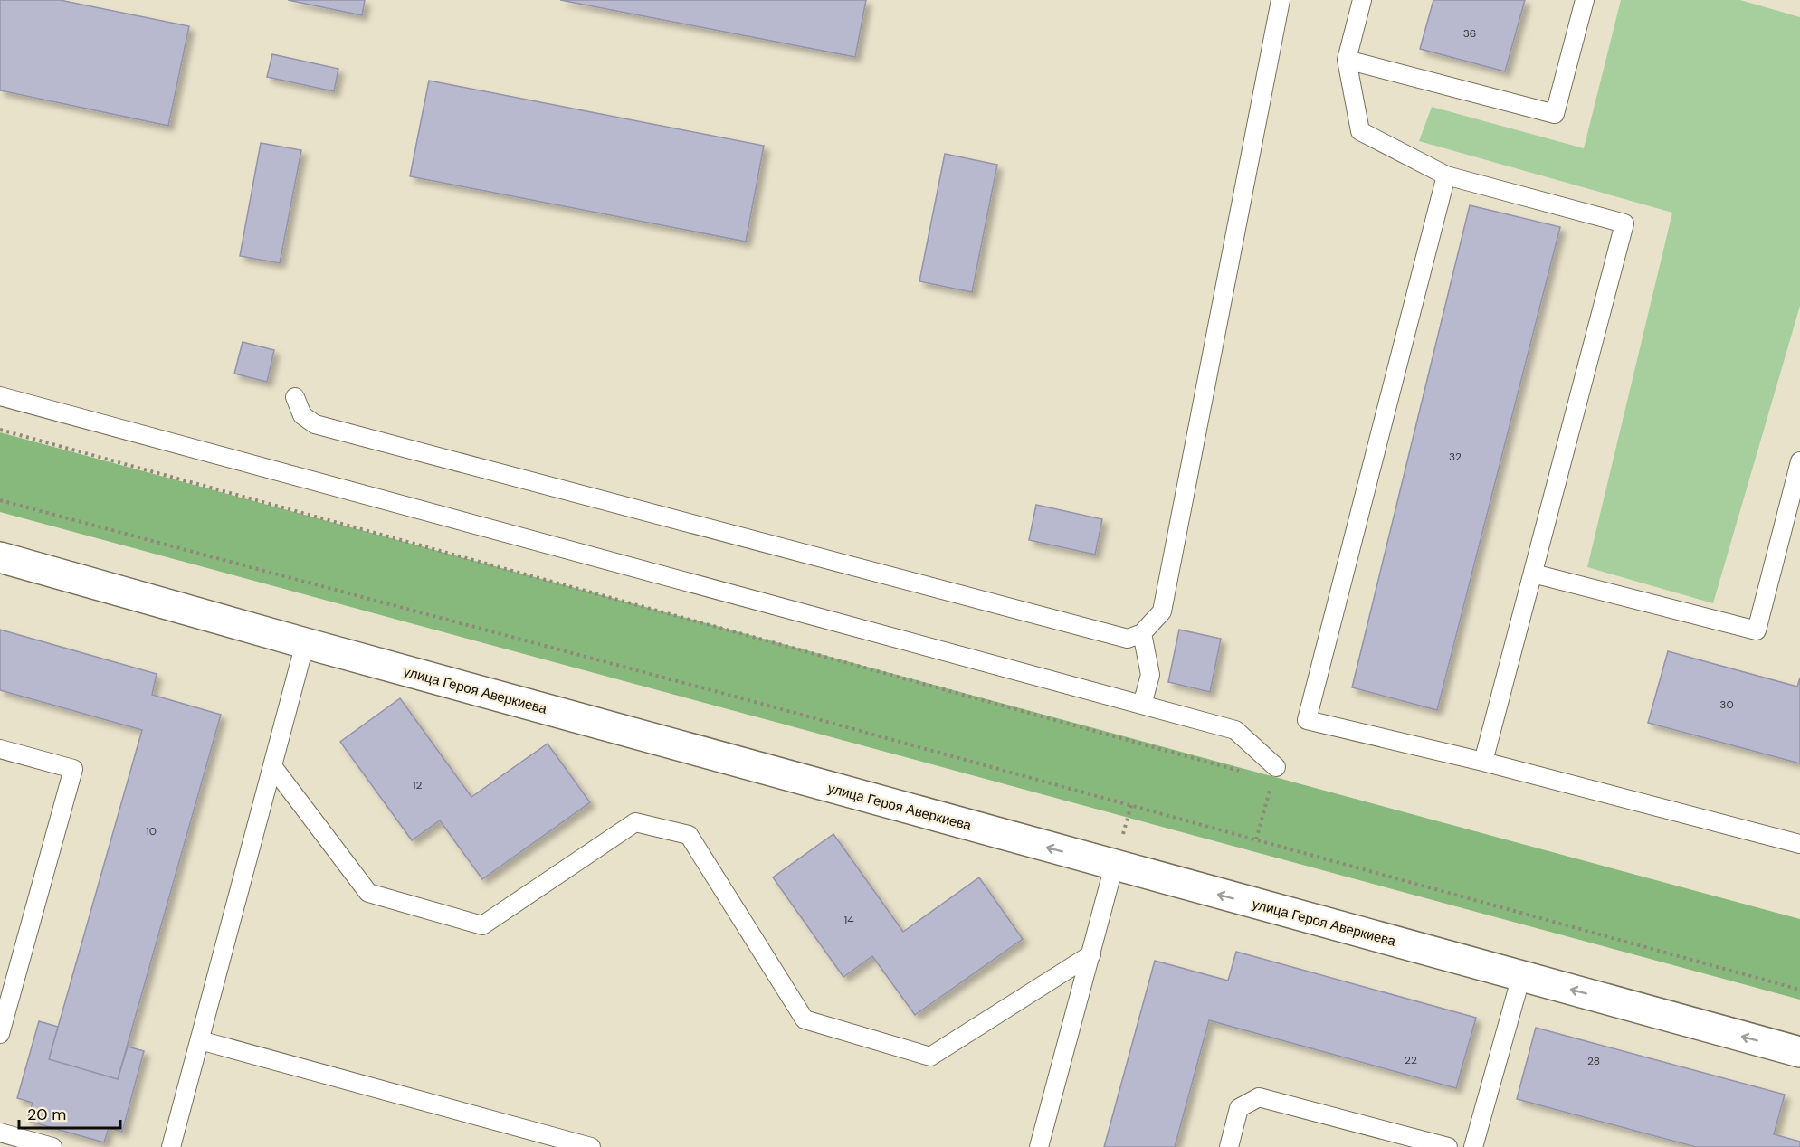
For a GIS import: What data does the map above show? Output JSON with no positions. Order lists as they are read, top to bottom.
{
  "streets": {
    "street": ["улица Героя Аверкиева"]
  },
  "one_way": ["улица Героя Аверкиева"],
  "house_numbers": [
    "36",
    "32",
    "30",
    "12",
    "10",
    "14",
    "22",
    "28"
  ],
  "scale_bar": "20 m"
}
